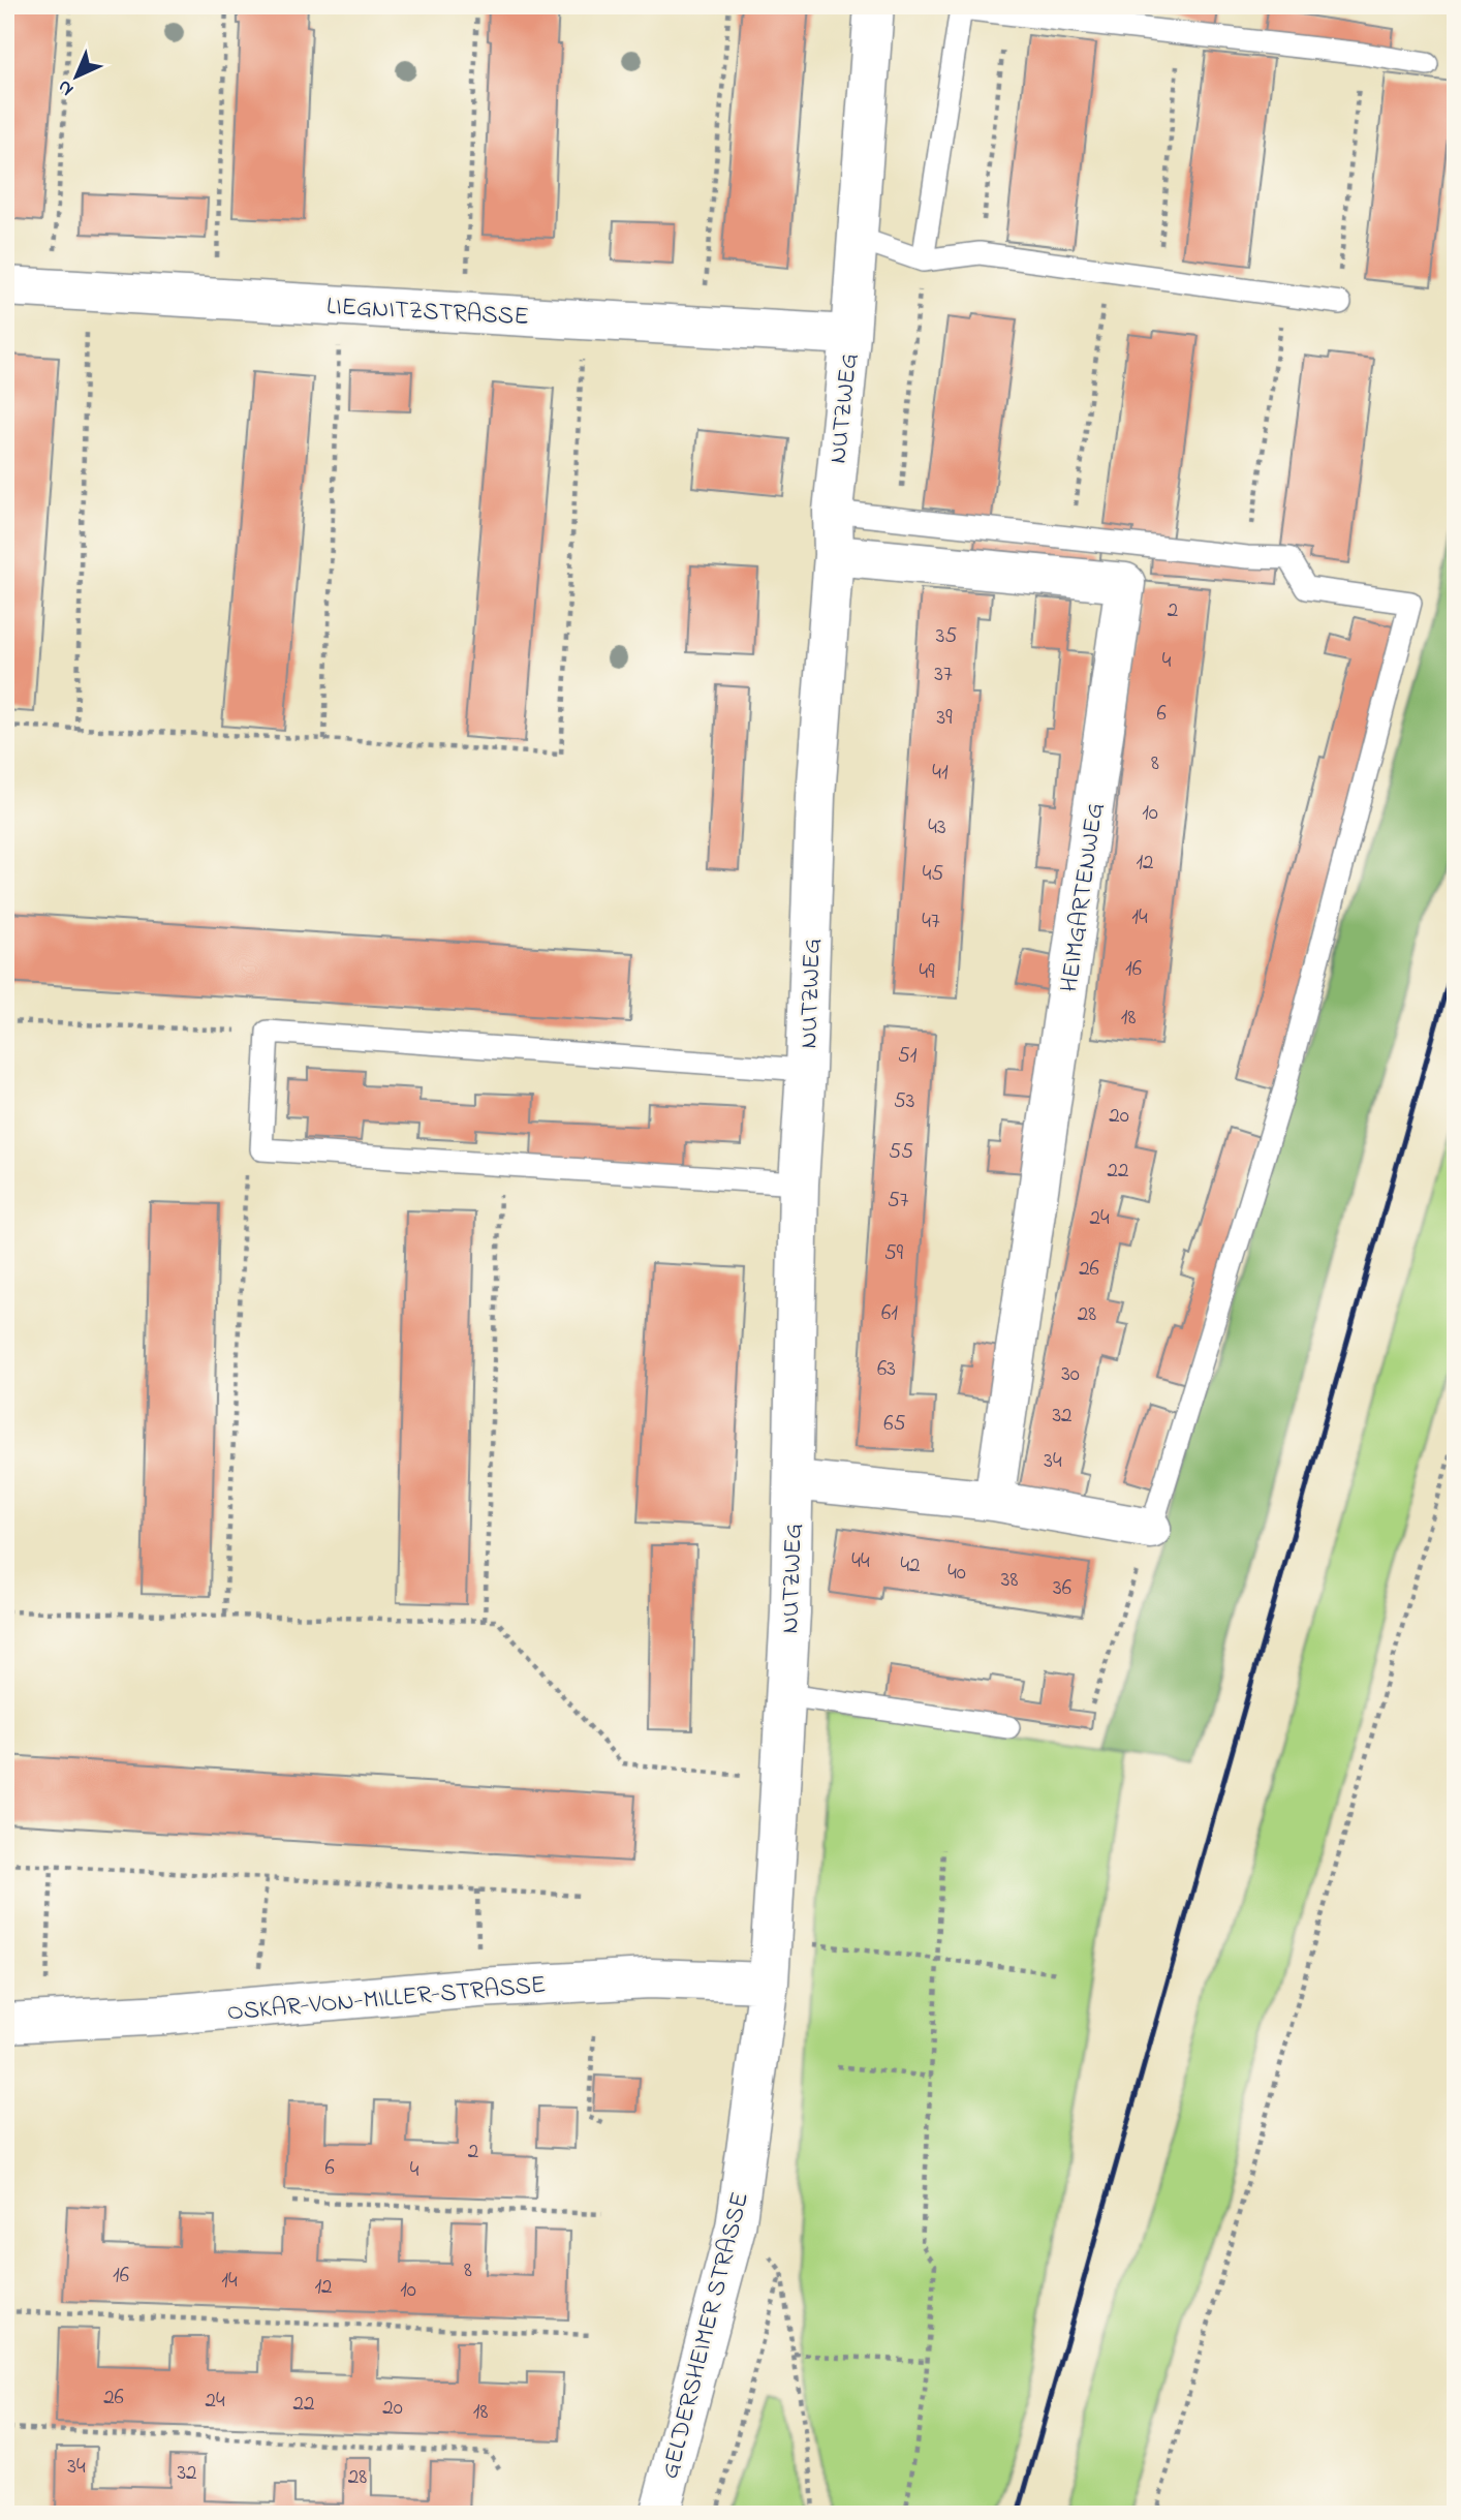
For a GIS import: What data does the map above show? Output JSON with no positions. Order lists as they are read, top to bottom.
{
  "streets": {
    "street": [
      "LIEGNITZSTRASSE",
      "NUTZWEG",
      "HEIMGARTENWEG",
      "OSKAR-VON-MILLER-STRASSE",
      "GELDERSHEIMER STRASSE"
    ]
  },
  "crossings": [
    ["LIEGNITZSTRASSE", "NUTZWEG"],
    ["NUTZWEG", "HEIMGARTENWEG"],
    ["NUTZWEG", "OSKAR-VON-MILLER-STRASSE"],
    ["NUTZWEG", "GELDERSHEIMER STRASSE"],
    ["OSKAR-VON-MILLER-STRASSE", "GELDERSHEIMER STRASSE"]
  ],
  "house_numbers": [
    "2",
    "35",
    "4",
    "37",
    "6",
    "39",
    "8",
    "41",
    "10",
    "43",
    "12",
    "45",
    "14",
    "47",
    "16",
    "49",
    "18",
    "51",
    "53",
    "20",
    "55",
    "22",
    "57",
    "24",
    "59",
    "26",
    "61",
    "28",
    "63",
    "30",
    "32",
    "65",
    "34",
    "44",
    "42",
    "40",
    "38",
    "36",
    "2",
    "6",
    "4",
    "8",
    "16",
    "14",
    "12",
    "10",
    "26",
    "24",
    "22",
    "20",
    "18",
    "34",
    "32",
    "28"
  ],
  "north": "bottom left"
}
